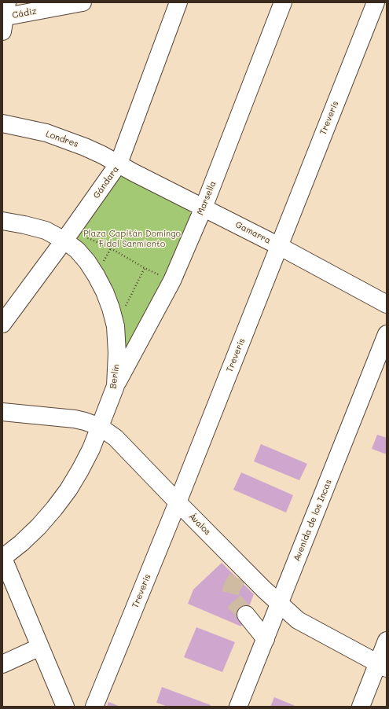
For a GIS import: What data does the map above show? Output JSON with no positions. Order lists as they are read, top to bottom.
{
  "streets": {
    "street": [
      "Cádiz",
      "Treveris",
      "Londres",
      "Gándara",
      "Marsella",
      "Gamarra",
      "Berlín",
      "Avenida de los Incas",
      "Ávalos"
    ]
  },
  "crossings": [
    ["Treveris", "Gamarra"],
    ["Treveris", "Ávalos"],
    ["Londres", "Gándara"],
    ["Londres", "Gamarra"],
    ["Gándara", "Gamarra"],
    ["Gándara", "Berlín"],
    ["Marsella", "Gamarra"],
    ["Marsella", "Berlín"],
    ["Berlín", "Ávalos"],
    ["Avenida de los Incas", "Ávalos"]
  ],
  "parks": ["Plaza Capitán Domingo Fidel Sarmiento"]
}
